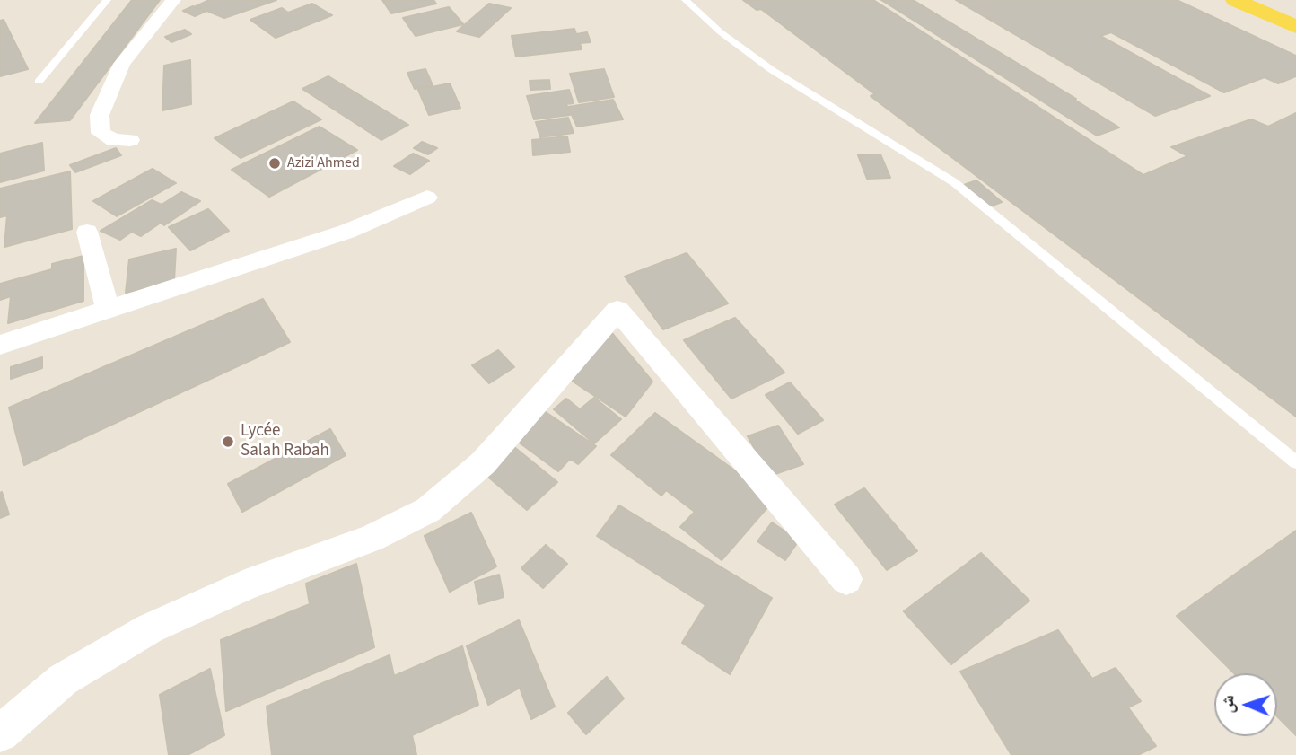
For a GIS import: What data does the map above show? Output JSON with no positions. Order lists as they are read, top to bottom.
{
  "places": ["Azizi Ahmed", "Lycée Salah Rabah"],
  "north": "left"
}
